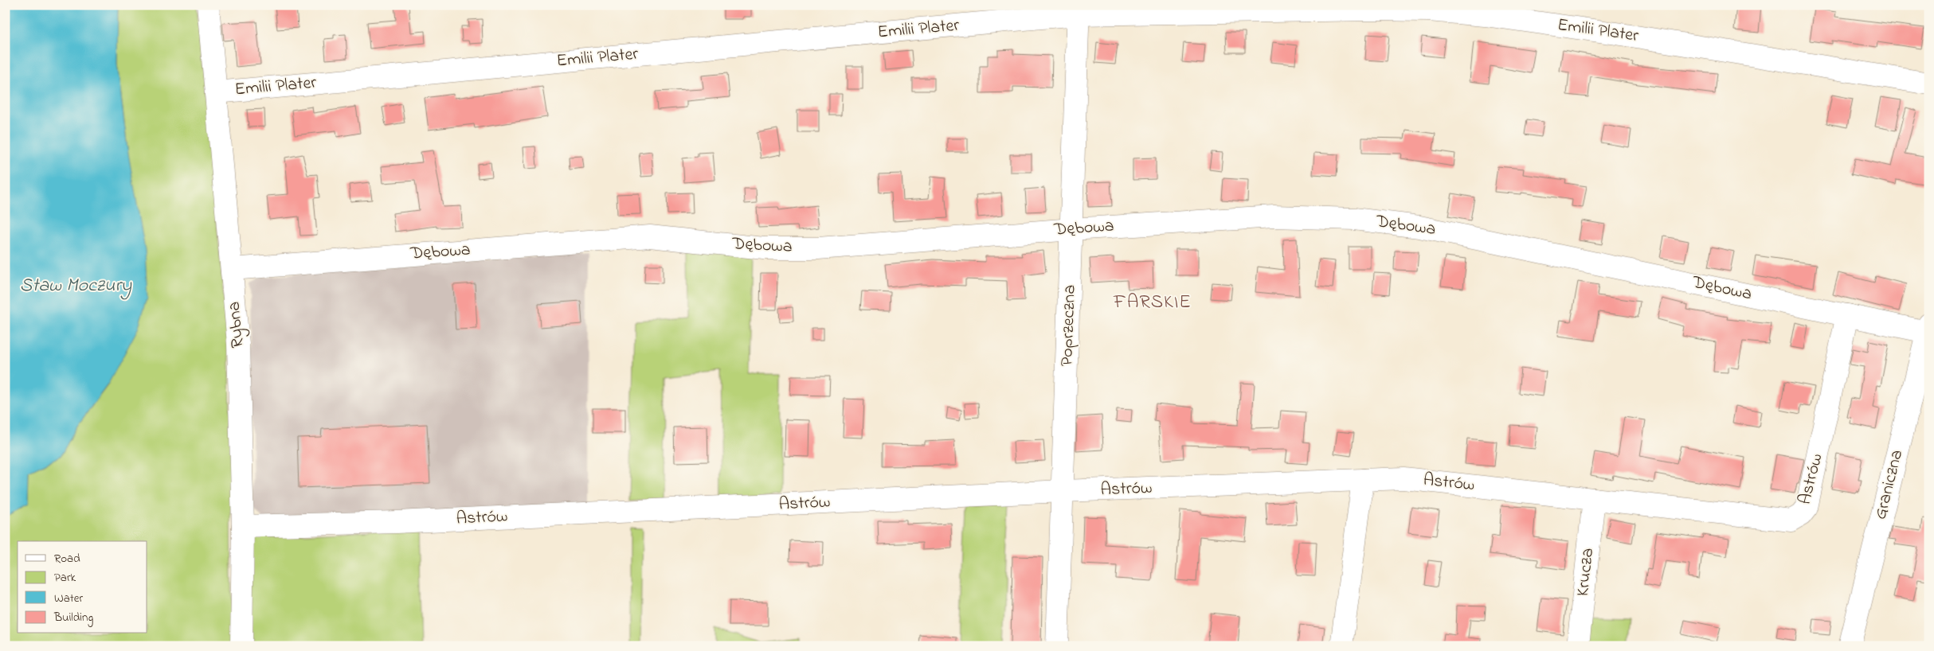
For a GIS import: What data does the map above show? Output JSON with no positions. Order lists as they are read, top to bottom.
{
  "streets": {
    "street": [
      "Emilii Plater",
      "Dębowa",
      "Rybna",
      "Poprzeczna",
      "Astrów",
      "Graniczna",
      "Krucza"
    ]
  },
  "crossings": [
    ["Emilii Plater", "Rybna"],
    ["Emilii Plater", "Poprzeczna"],
    ["Dębowa", "Rybna"],
    ["Dębowa", "Poprzeczna"],
    ["Dębowa", "Astrów"],
    ["Dębowa", "Graniczna"],
    ["Rybna", "Astrów"],
    ["Poprzeczna", "Astrów"],
    ["Astrów", "Krucza"]
  ],
  "districts": ["FARSKIE"],
  "water": ["Staw Moczury"],
  "legend": [
    "Road",
    "Park",
    "Water",
    "Building"
  ]
}
